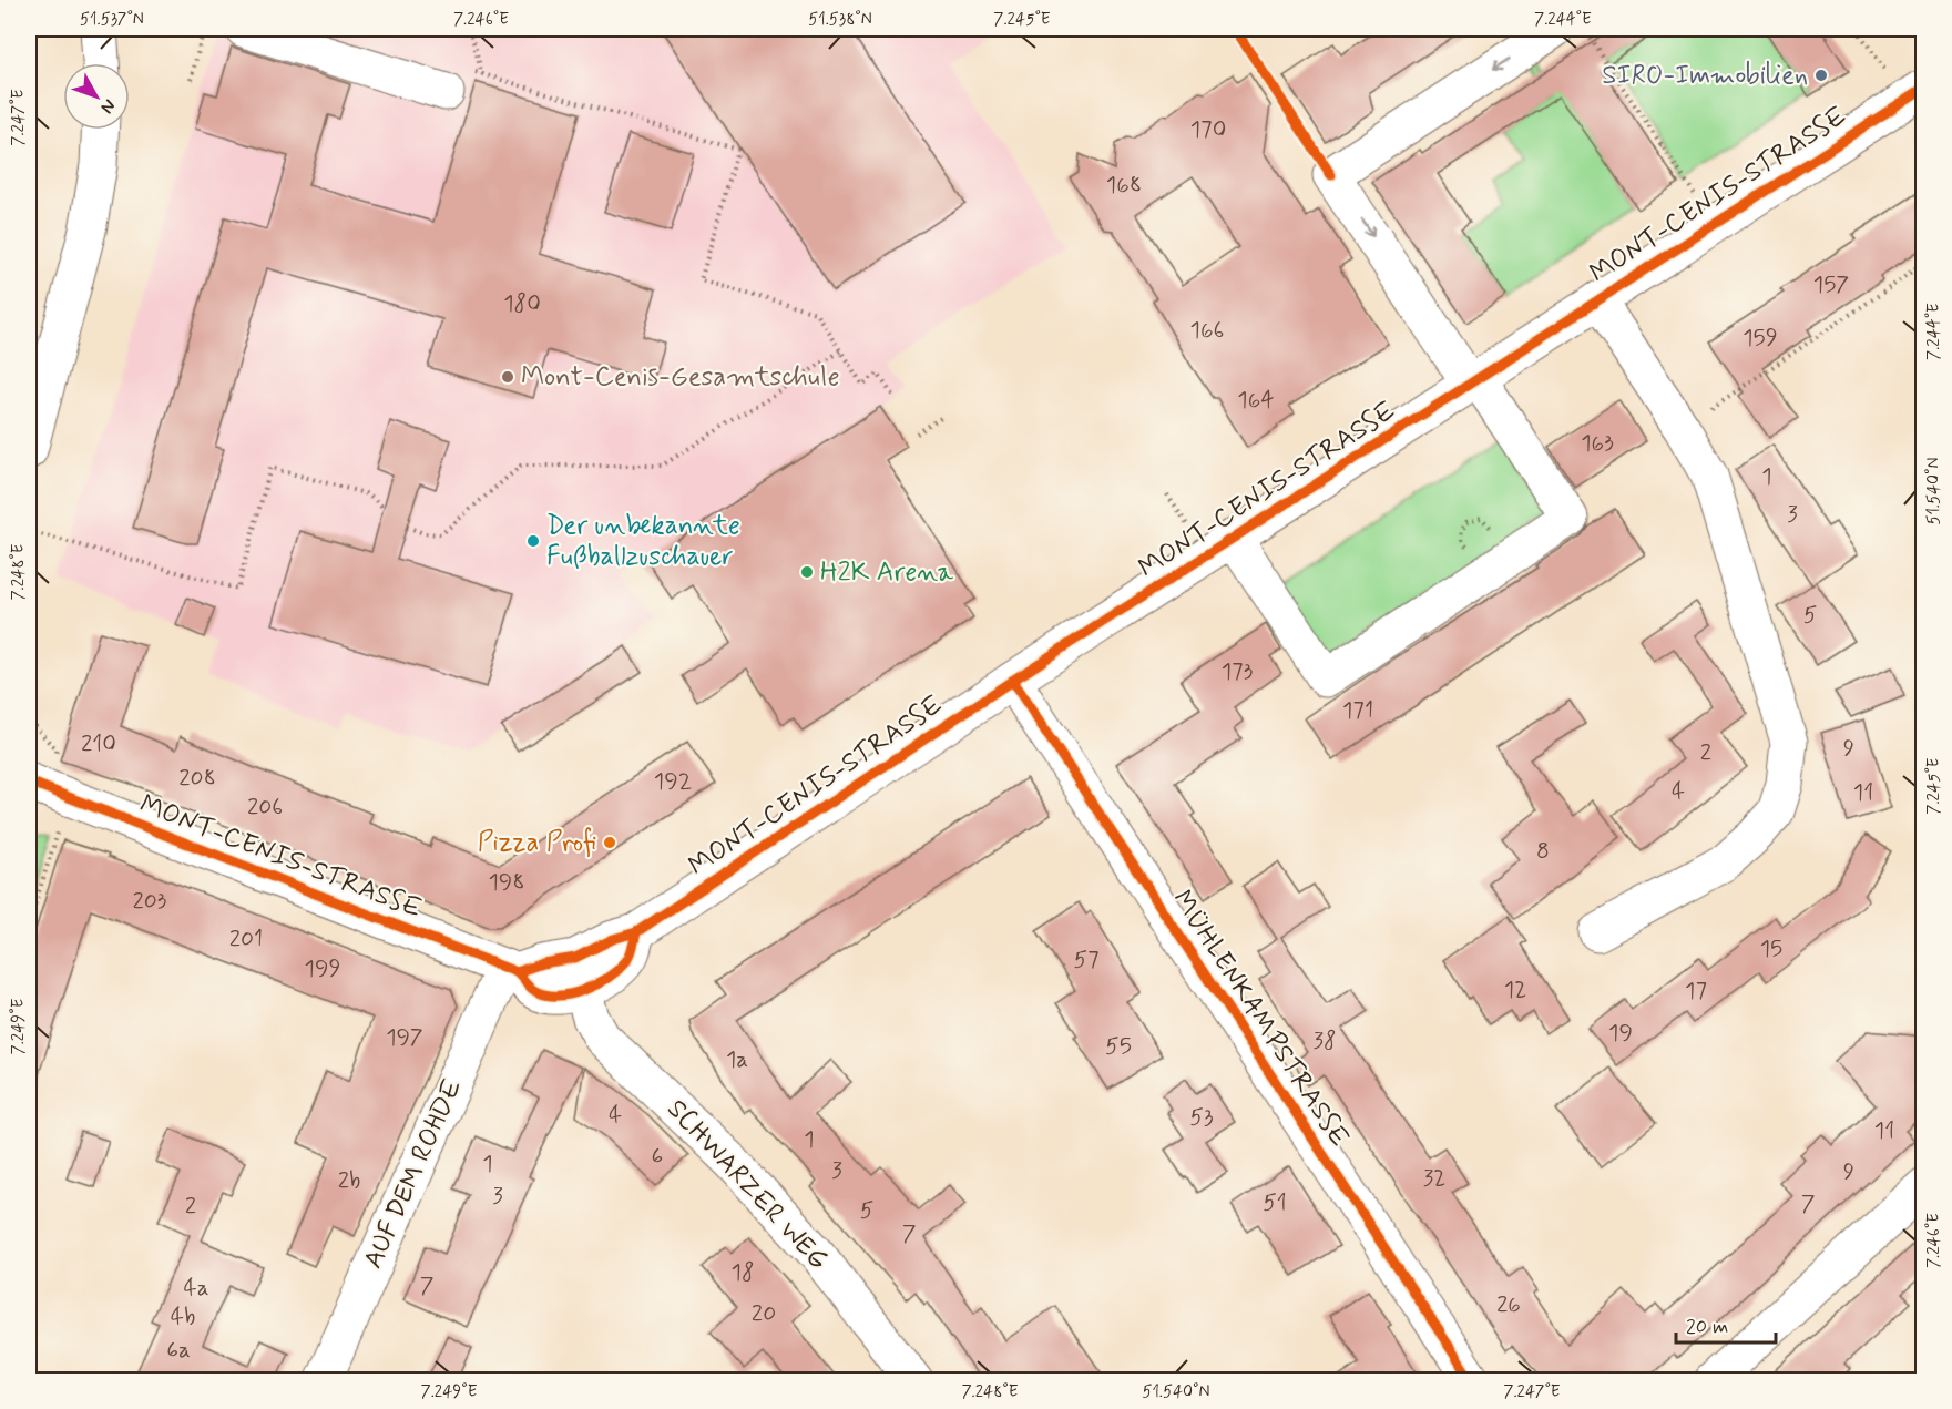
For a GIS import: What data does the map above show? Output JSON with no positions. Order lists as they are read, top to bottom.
{
  "streets": {
    "street": [
      "MONT-CENIS-STRASSE",
      "MÜHLENKAMPSTRASSE",
      "AUF DEM ROHDE",
      "SCHWARZER WEG"
    ]
  },
  "crossings": [
    ["MONT-CENIS-STRASSE", "MÜHLENKAMPSTRASSE"],
    ["MONT-CENIS-STRASSE", "AUF DEM ROHDE"],
    ["MONT-CENIS-STRASSE", "SCHWARZER WEG"]
  ],
  "places": [
    "SIRO-Immobilien",
    "Mont-Cenis-Gesamtschule",
    "Der unbekannte Fußballzuschauer",
    "H2K Arena",
    "Pizza Profi"
  ],
  "house_numbers": [
    "170",
    "168",
    "157",
    "180",
    "166",
    "159",
    "164",
    "163",
    "1",
    "3",
    "5",
    "173",
    "171",
    "210",
    "9",
    "2",
    "208",
    "192",
    "4",
    "11",
    "206",
    "8",
    "198",
    "203",
    "201",
    "15",
    "57",
    "199",
    "12",
    "17",
    "19",
    "197",
    "38",
    "55",
    "1a",
    "4",
    "53",
    "11",
    "1",
    "6",
    "1",
    "3",
    "9",
    "32",
    "2b",
    "3",
    "51",
    "7",
    "2",
    "5",
    "7",
    "18",
    "7",
    "4a",
    "26",
    "20",
    "4b",
    "6a"
  ],
  "scale_bar": "20 m",
  "north": "bottom right",
  "coordinates": [
    "51.537°N",
    "7.246°E",
    "51.538°N",
    "7.245°E",
    "7.244°E",
    "7.247°E",
    "51.540°N",
    "7.248°E",
    "7.249°E"
  ]
}
